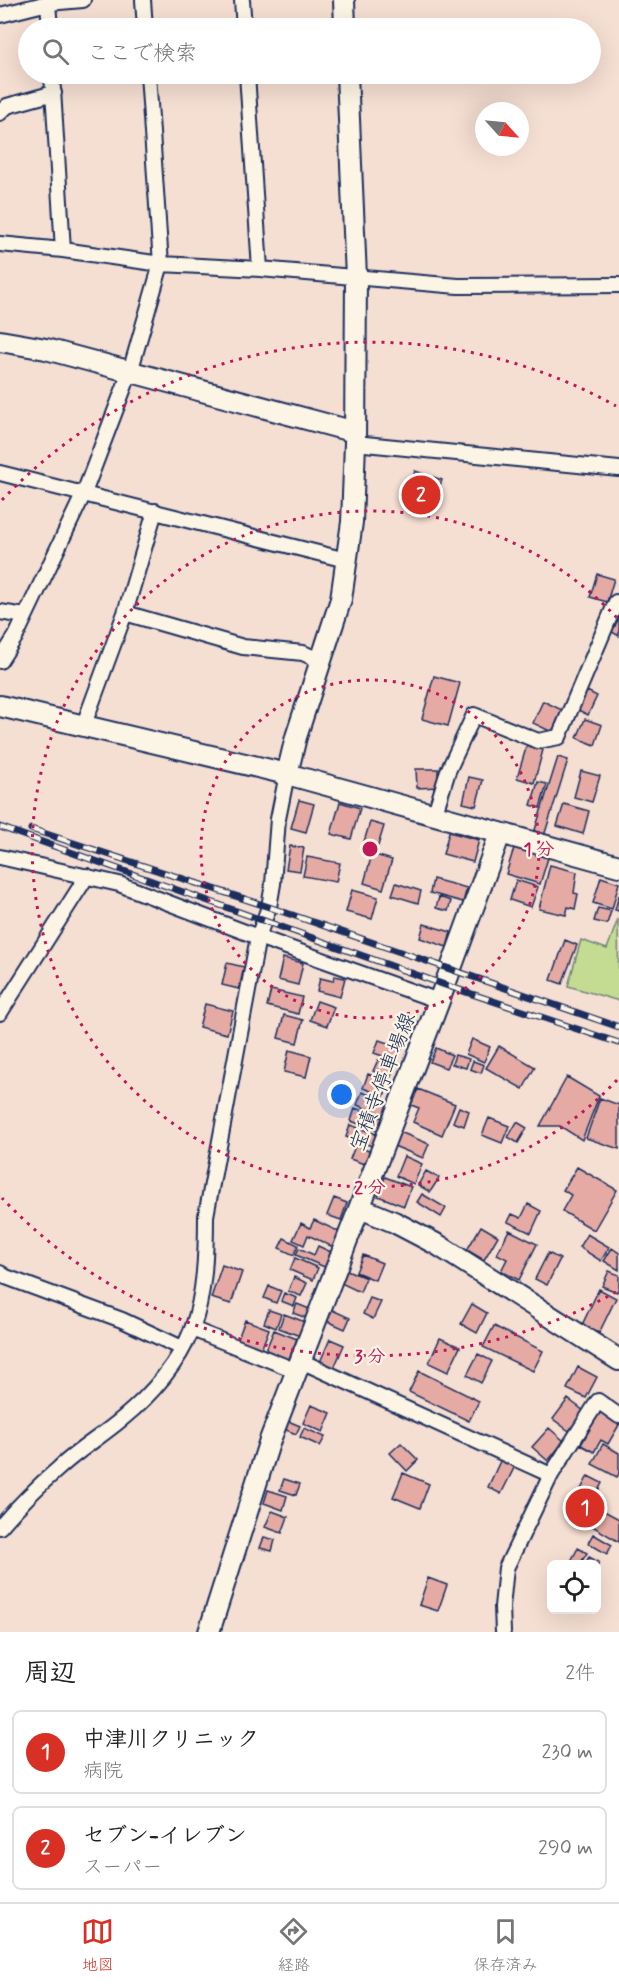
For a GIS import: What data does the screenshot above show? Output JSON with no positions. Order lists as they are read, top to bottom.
{
  "streets": {
    "street": ["宝積寺停車場線"]
  },
  "north": "bottom right",
  "page": {
    "search": "ここで検索",
    "pins": ["2", "1"],
    "heading": ["周辺", "2件"],
    "list": [
      {
        "mark": "1",
        "name": "中津川クリニック",
        "note": "病院",
        "value": "230 m"
      },
      {
        "mark": "2",
        "name": "セブン-イレブン",
        "note": "スーパー",
        "value": "290 m"
      }
    ],
    "nav": ["地図", "経路", "保存済み"]
  },
  "rings": ["1 分", "2 分", "3 分"]
}
